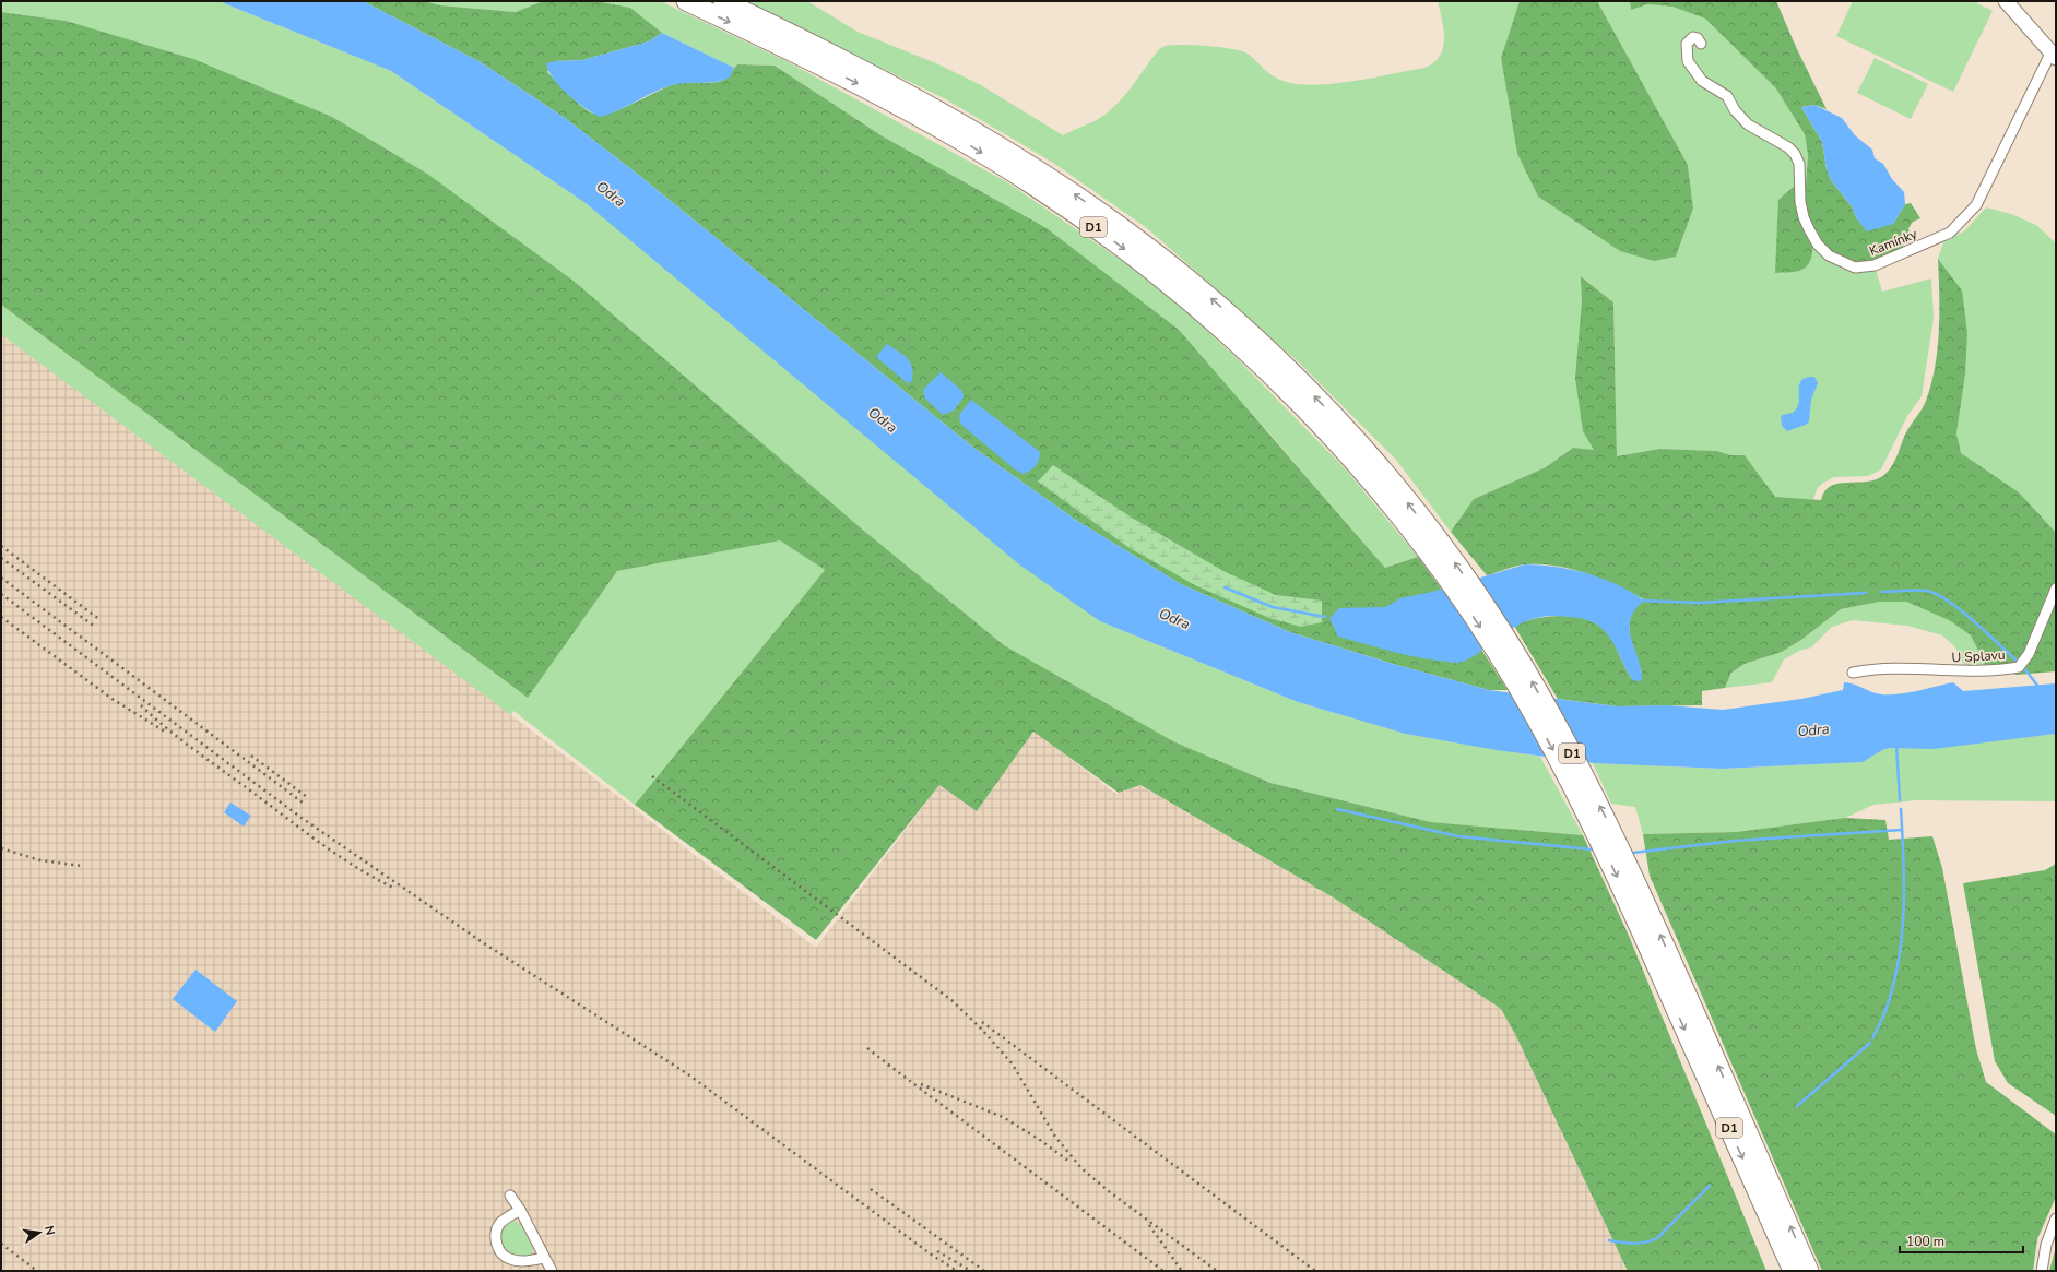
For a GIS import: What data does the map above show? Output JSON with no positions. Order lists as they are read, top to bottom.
{
  "streets": {
    "highway": ["D1"],
    "street": ["Kamínky", "U Splavu"]
  },
  "water": ["Odra"],
  "scale_bar": "100 m",
  "north": "right"
}
